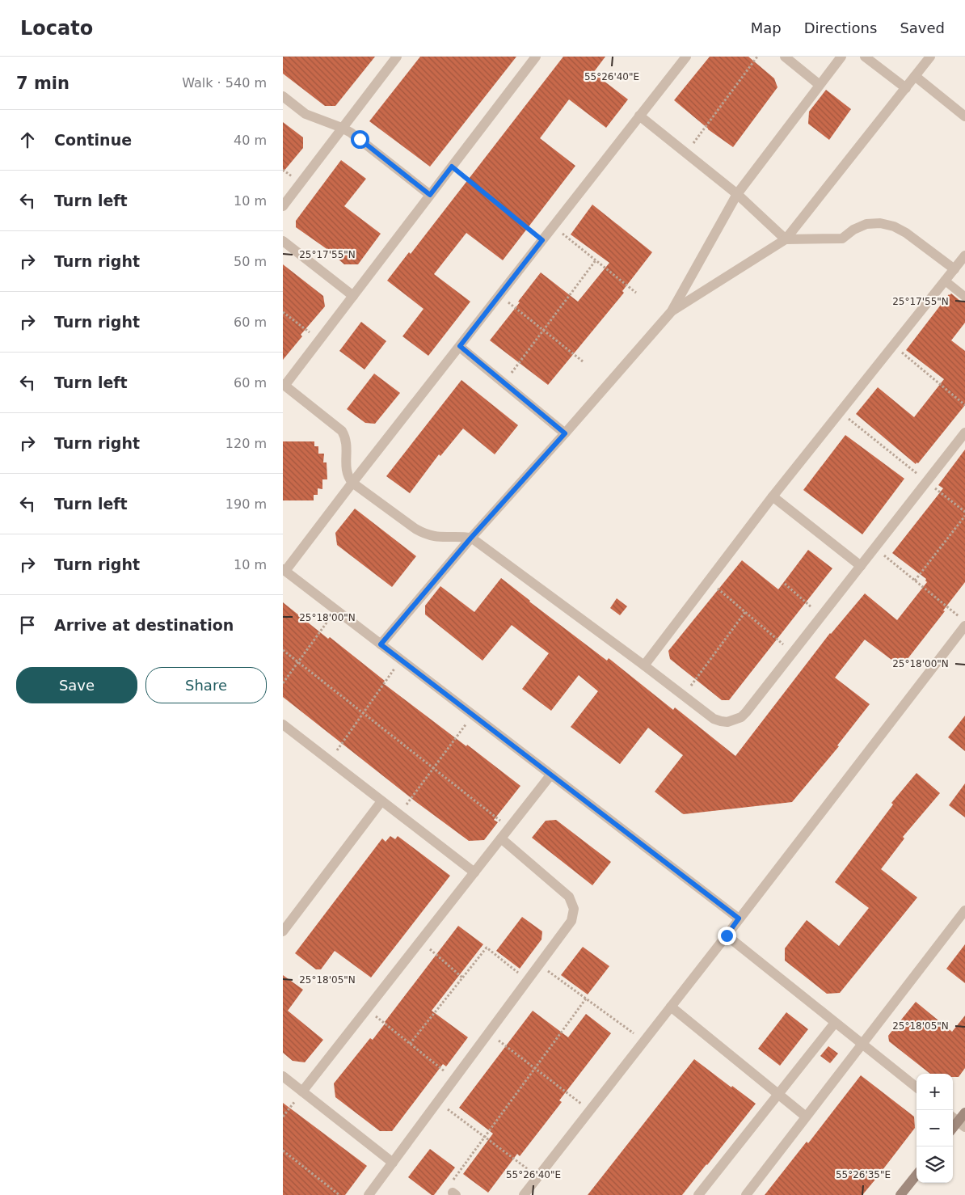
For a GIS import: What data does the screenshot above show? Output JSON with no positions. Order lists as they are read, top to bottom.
{
  "page": {
    "header": "Locato",
    "nav": ["Map", "Directions", "Saved"],
    "heading": ["7 min", "Walk · 540 m"],
    "list": [
      ["Continue", "40 m"],
      ["Turn left", "10 m"],
      ["Turn right", "50 m"],
      ["Turn right", "60 m"],
      ["Turn left", "60 m"],
      ["Turn right", "120 m"],
      ["Turn left", "190 m"],
      ["Turn right", "10 m"],
      "Arrive at destination"
    ],
    "buttons": ["Save", "Share"],
    "map_buttons": ["+", "−"]
  },
  "coordinates": [
    "55°26'40\"E",
    "25°17'55\"N",
    "25°18'00\"N",
    "25°18'05\"N",
    "55°26'35\"E"
  ]
}
